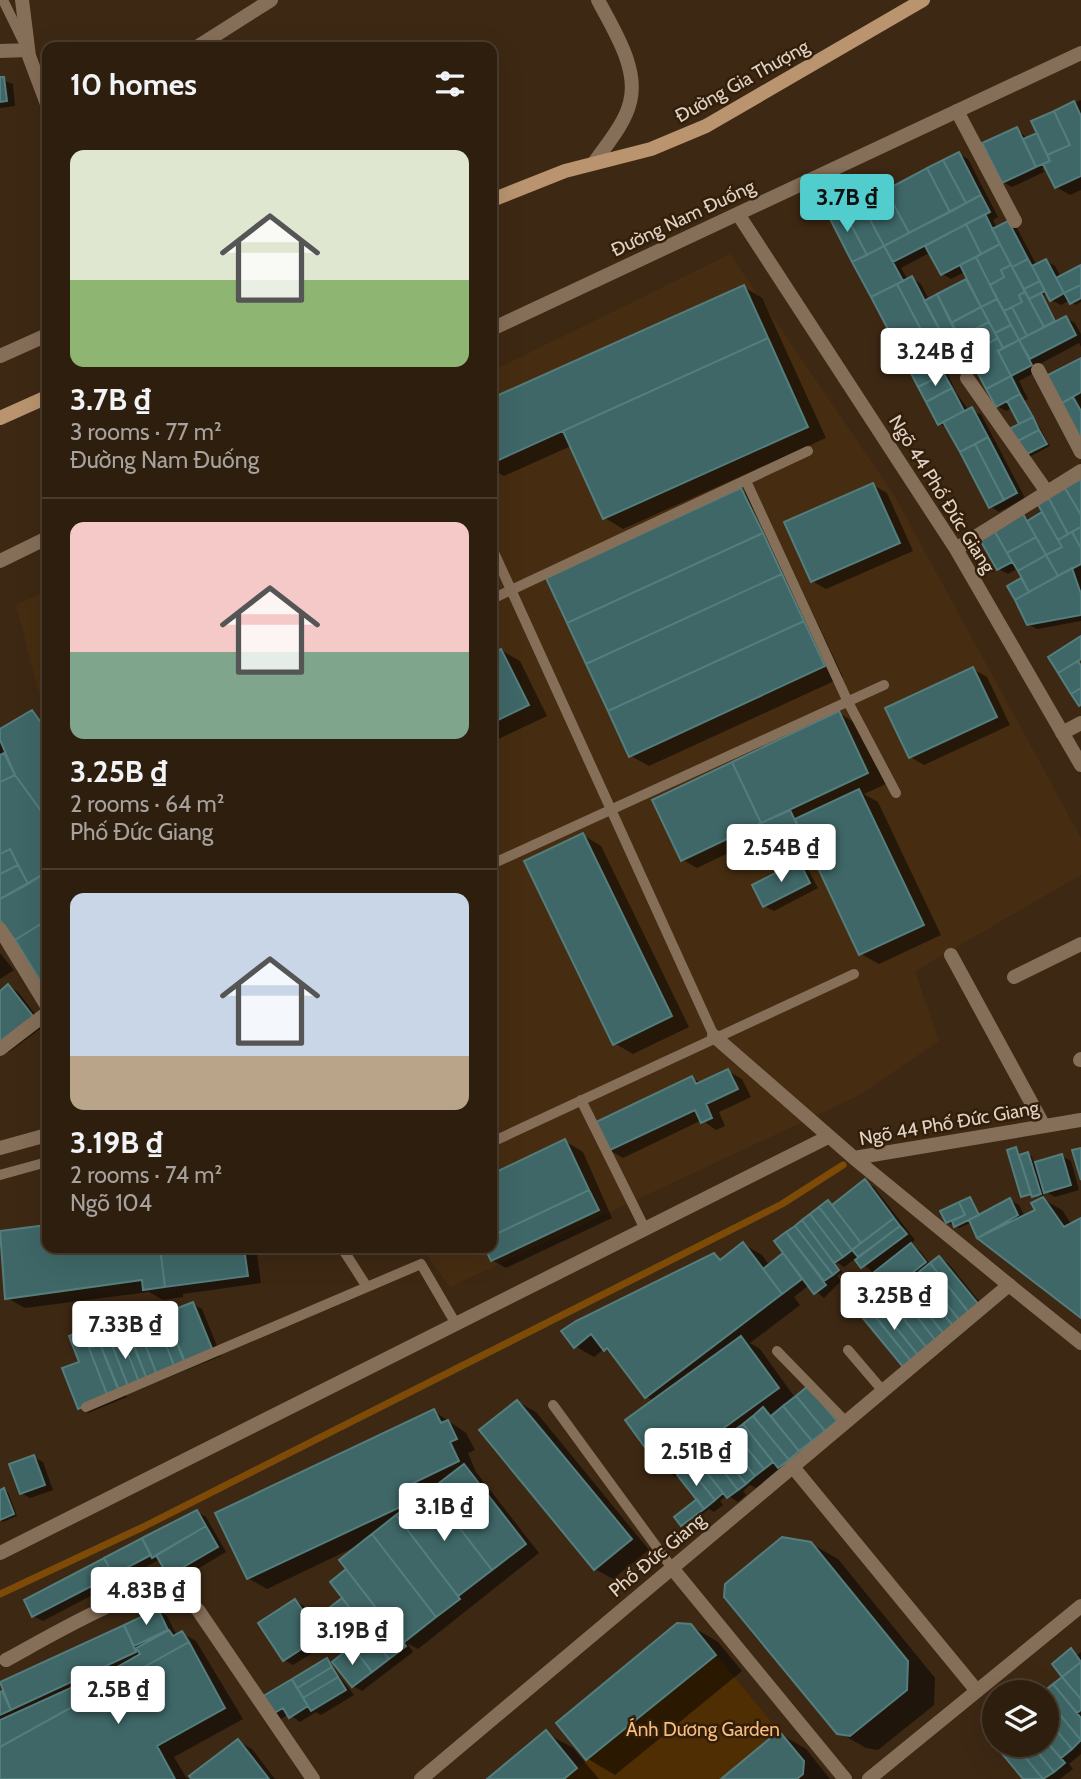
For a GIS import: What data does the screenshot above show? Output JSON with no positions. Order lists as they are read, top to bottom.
{
  "streets": {
    "main road": ["Đường Gia Thượng"],
    "street": ["Đường Nam Đuống", "Ngõ 44 Phố Đức Giang", "Phố Đức Giang"]
  },
  "crossings": [
    ["Đường Nam Đuống", "Ngõ 44 Phố Đức Giang"],
    ["Ngõ 44 Phố Đức Giang", "Phố Đức Giang"]
  ],
  "parks": ["Ánh Dương Garden"],
  "page": {
    "heading": "10 homes",
    "list": [
      {
        "name": "3.7B ₫",
        "note": "3 rooms · 77 m² · Đường Nam Đuống"
      },
      {
        "name": "3.25B ₫",
        "note": "2 rooms · 64 m² · Phố Đức Giang"
      },
      {
        "name": "3.19B ₫",
        "note": "2 rooms · 74 m² · Ngõ 104"
      }
    ],
    "price": [
      "3.7B ₫",
      "3.24B ₫",
      "2.54B ₫",
      "3.25B ₫",
      "7.33B ₫",
      "2.51B ₫",
      "3.1B ₫",
      "4.83B ₫",
      "3.19B ₫",
      "2.5B ₫"
    ]
  }
}
